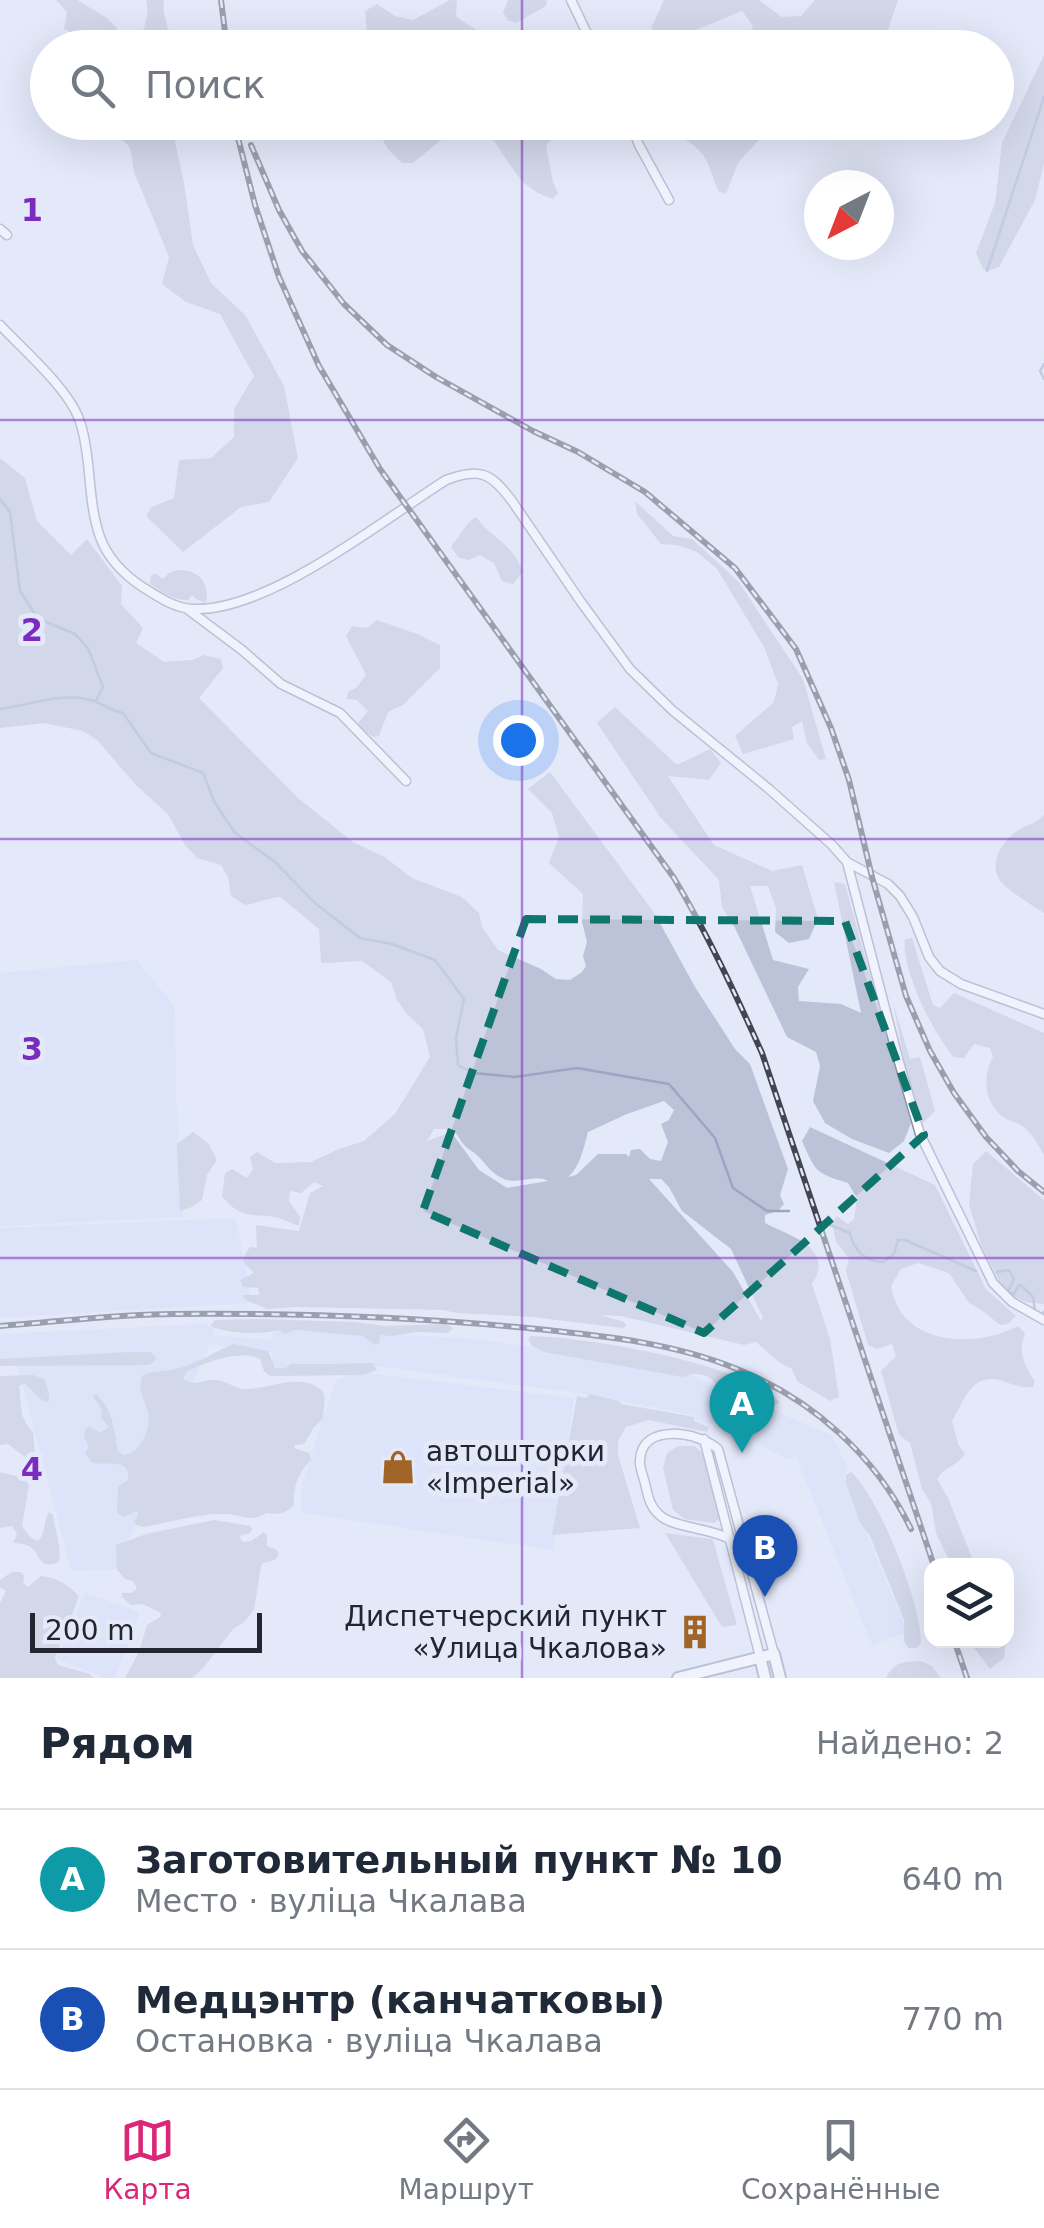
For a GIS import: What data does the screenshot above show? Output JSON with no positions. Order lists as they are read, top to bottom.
{
  "places": {
    "shop": ["автошторки «Imperial»"],
    "building": ["Диспетчерский пункт «Улица Чкалова»"]
  },
  "scale_bar": "200 m",
  "north": "bottom left",
  "page": {
    "search": "Поиск",
    "pins": ["A", "B"],
    "scale": "200 m",
    "heading": ["Рядом", "Найдено: 2"],
    "list": [
      {
        "mark": "A",
        "name": "Заготовительный пункт № 10",
        "note": "Место · вуліца Чкалава",
        "value": "640 m"
      },
      {
        "mark": "B",
        "name": "Медцэнтр (канчатковы)",
        "note": "Остановка · вуліца Чкалава",
        "value": "770 m"
      }
    ],
    "nav": ["Карта", "Маршрут", "Сохранённые"]
  },
  "grid": {
    "rows": [
      "1",
      "2",
      "3",
      "4"
    ]
  }
}
